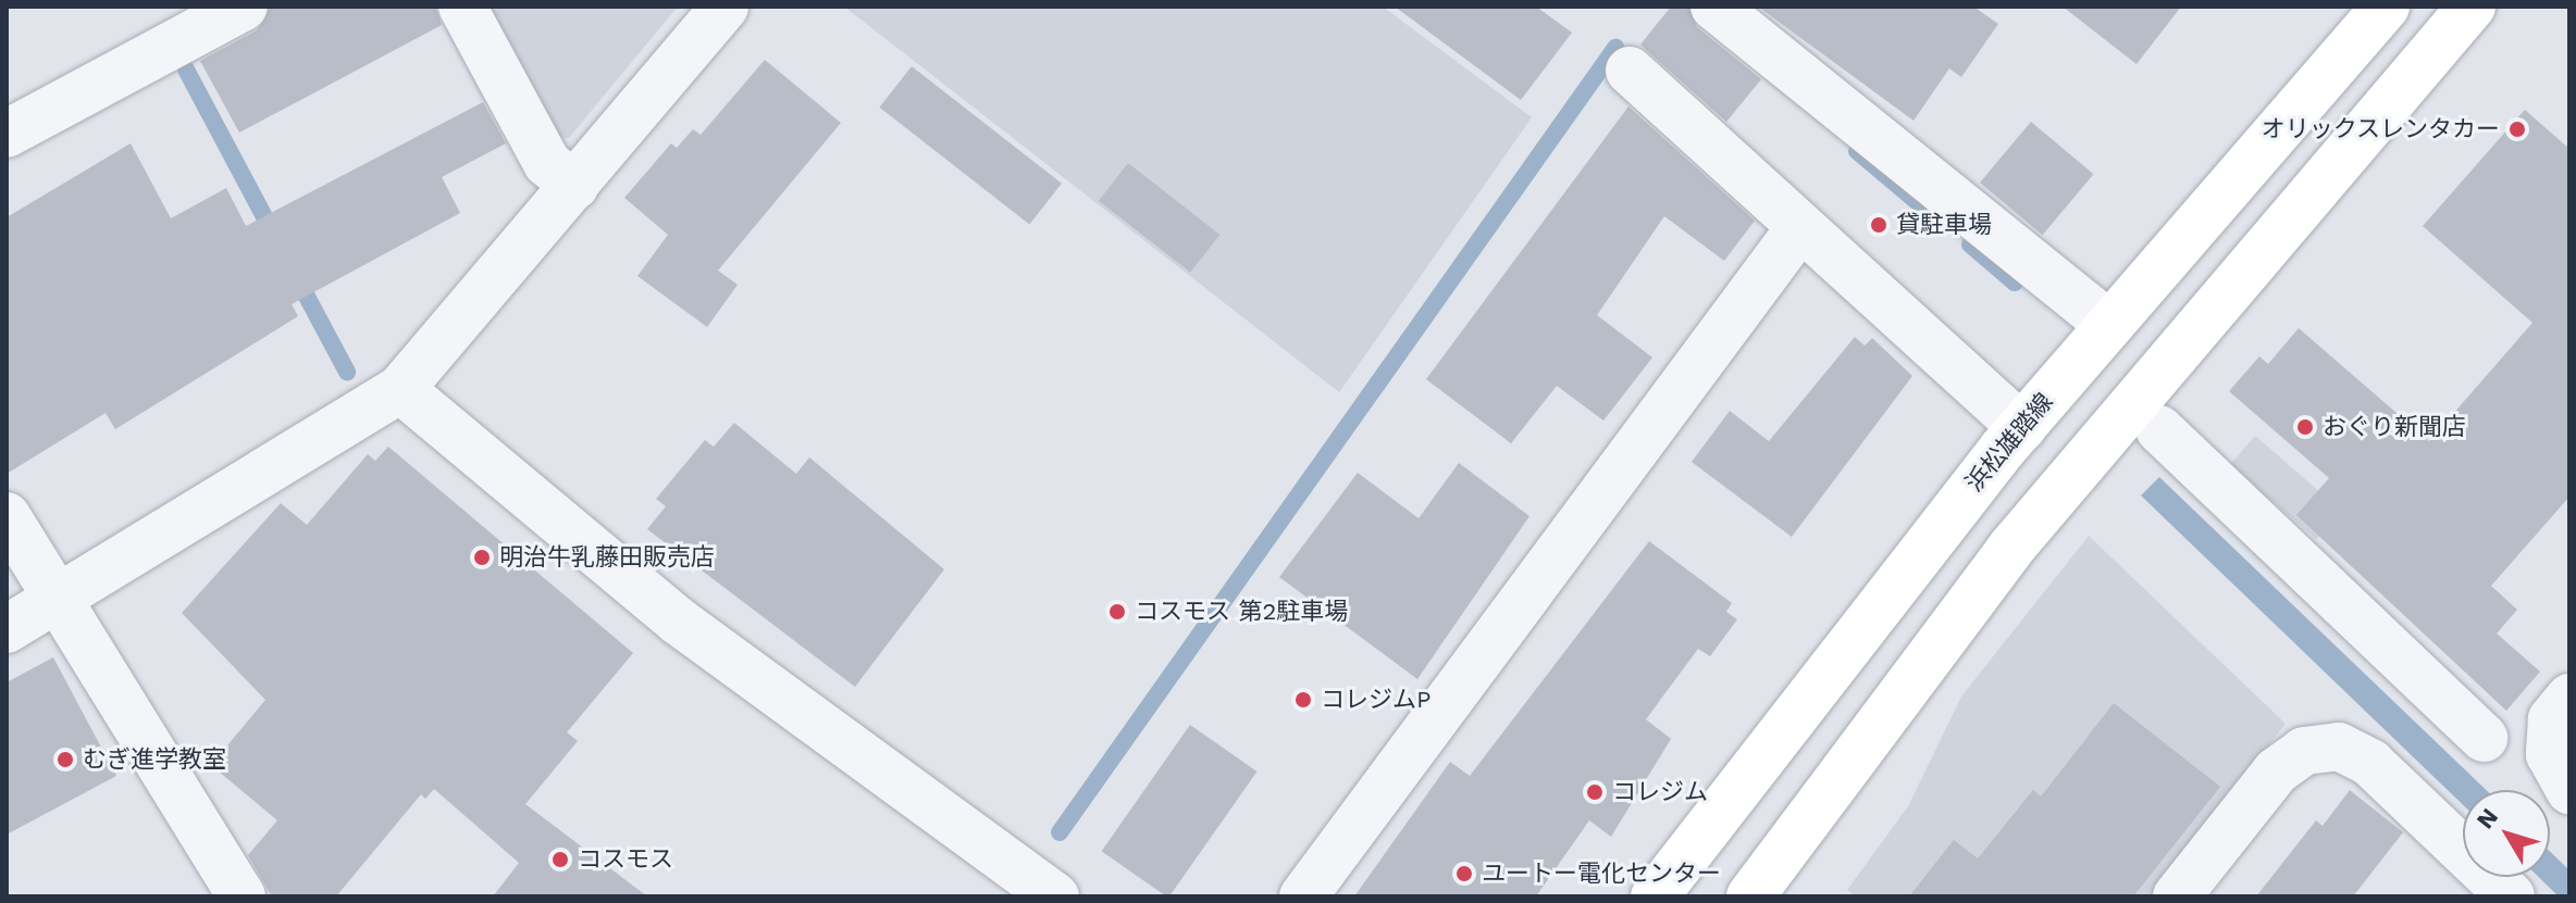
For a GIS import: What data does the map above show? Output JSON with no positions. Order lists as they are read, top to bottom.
{
  "streets": {
    "main road": ["浜松雄踏線"]
  },
  "places": [
    "オリックスレンタカー",
    "貸駐車場",
    "おぐり新聞店",
    "明治牛乳藤田販売店",
    "コスモス 第2駐車場",
    "コレジムP",
    "むぎ進学教室",
    "コレジム",
    "コスモス",
    "ユートー電化センター"
  ],
  "north": "top left"
}
